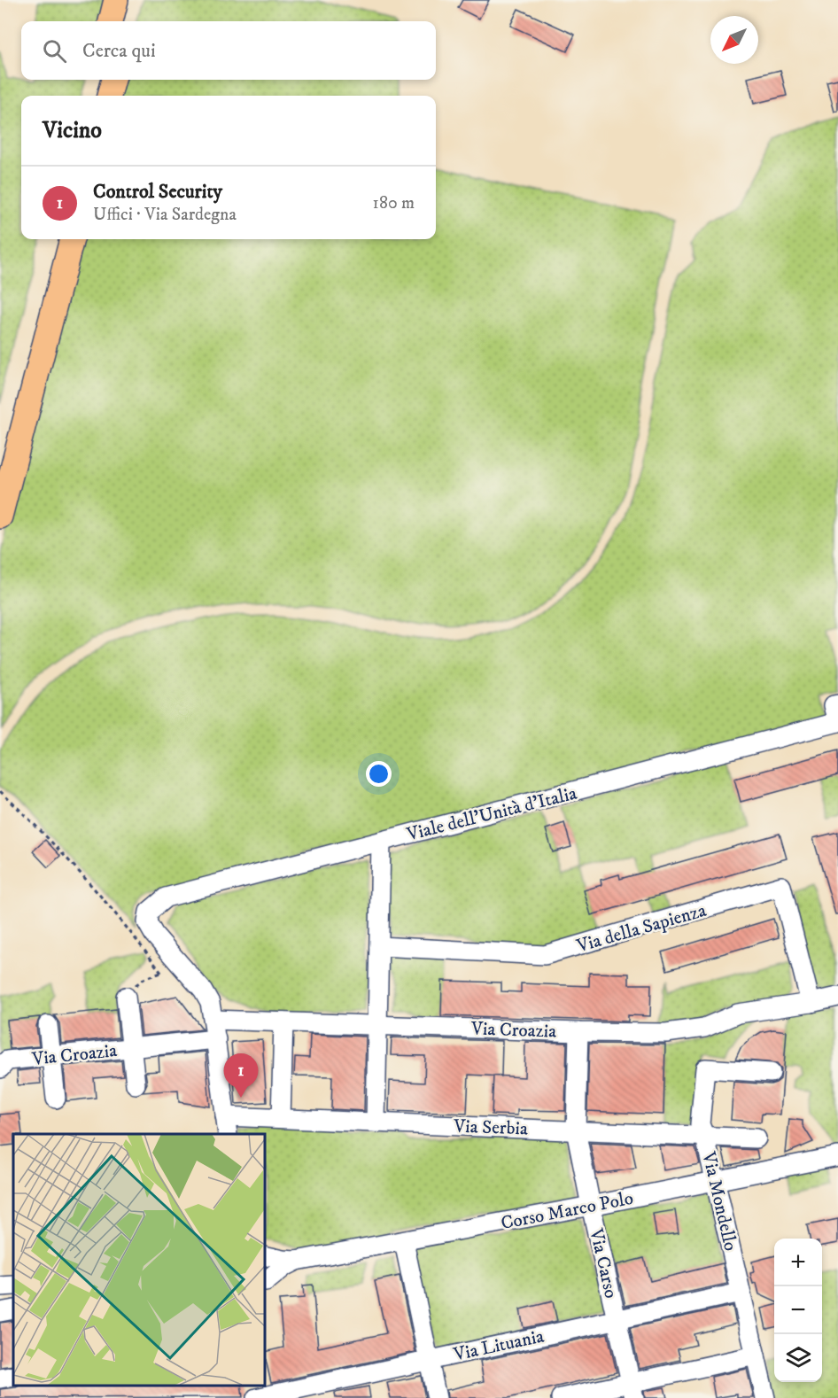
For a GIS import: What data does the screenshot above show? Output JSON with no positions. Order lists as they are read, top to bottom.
{
  "streets": {
    "street": [
      "Viale dell'Unità d'Italia",
      "Via della Sapienza",
      "Via Croazia",
      "Via Serbia",
      "Via Mondello",
      "Corso Marco Polo",
      "Via Carso",
      "Via Lituania"
    ]
  },
  "crossings": [
    ["Viale dell'Unità d'Italia", "Via Croazia"],
    ["Via della Sapienza", "Via Croazia"],
    ["Via Croazia", "Via Carso"],
    ["Via Serbia", "Via Mondello"],
    ["Via Serbia", "Via Carso"],
    ["Via Mondello", "Corso Marco Polo"],
    ["Via Mondello", "Via Lituania"],
    ["Corso Marco Polo", "Via Carso"],
    ["Via Carso", "Via Lituania"]
  ],
  "north": "bottom left",
  "page": {
    "search": "Cerca qui",
    "heading": "Vicino",
    "list": [
      {
        "mark": "1",
        "name": "Control Security",
        "note": "Uffici · Via Sardegna",
        "value": "180 m"
      }
    ],
    "pins": "1",
    "map_buttons": ["+", "−"]
  }
}
